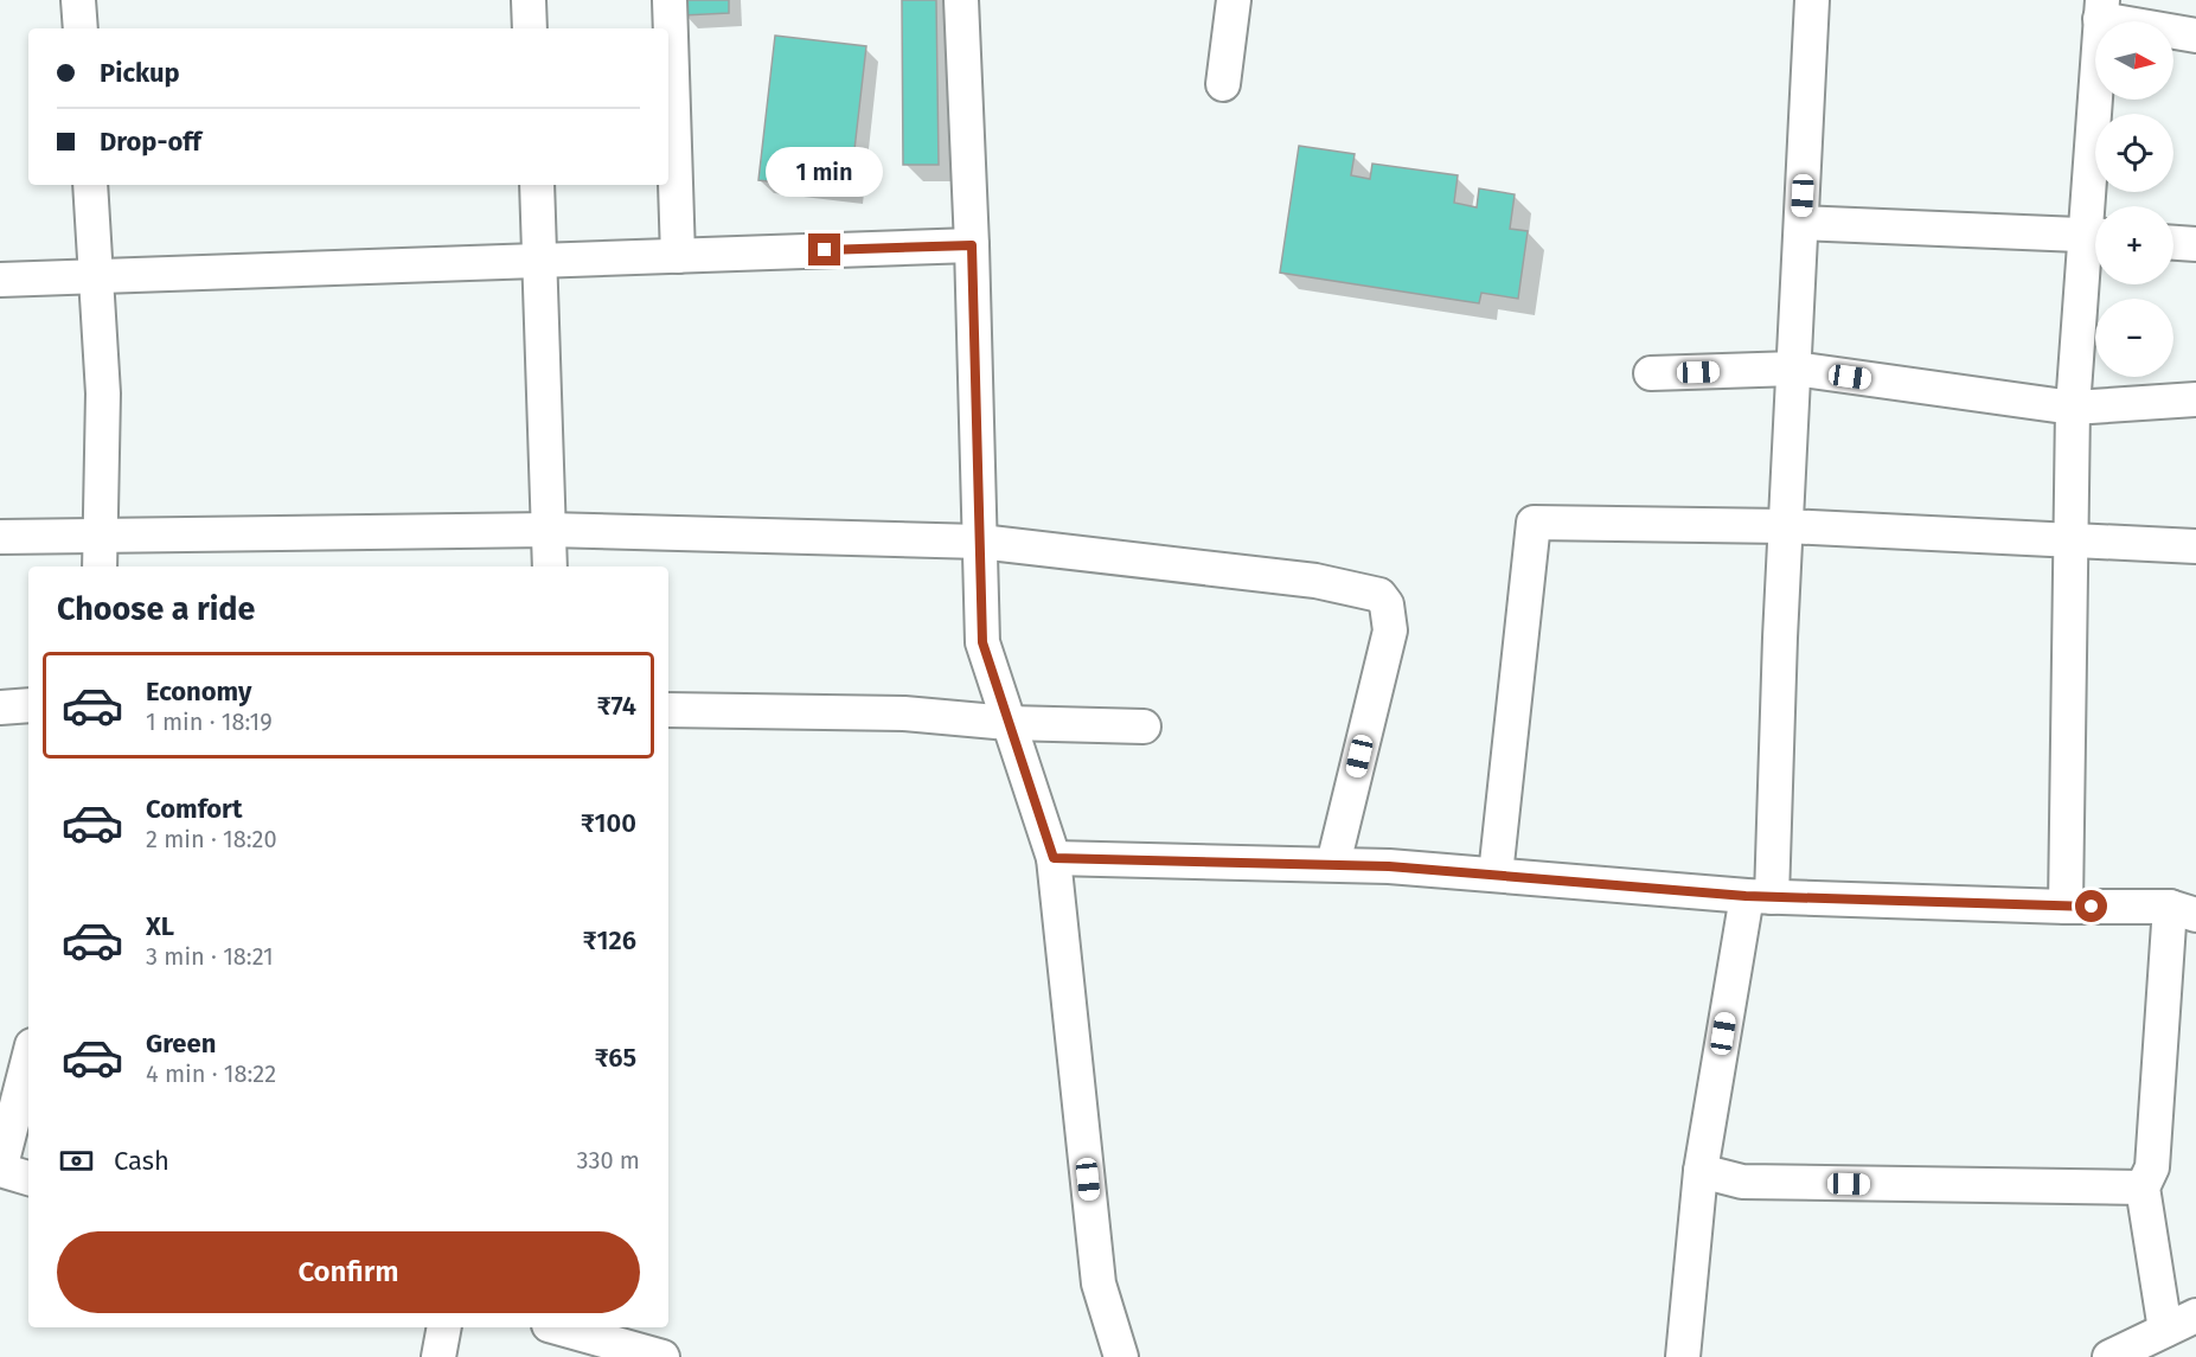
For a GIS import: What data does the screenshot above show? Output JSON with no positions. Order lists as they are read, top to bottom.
{
  "north": "right",
  "page": {
    "map_buttons": ["+", "−"],
    "banner": ["Pickup", "Drop-off"],
    "bubble": "1 min",
    "heading": "Choose a ride",
    "list": [
      {
        "name": "Economy",
        "note": "1 min · 18:19",
        "value": "₹74"
      },
      {
        "name": "Comfort",
        "note": "2 min · 18:20",
        "value": "₹100"
      },
      {
        "name": "XL",
        "note": "3 min · 18:21",
        "value": "₹126"
      },
      {
        "name": "Green",
        "note": "4 min · 18:22",
        "value": "₹65"
      }
    ],
    "pay": ["Cash", "330 m"],
    "buttons": "Confirm"
  }
}
